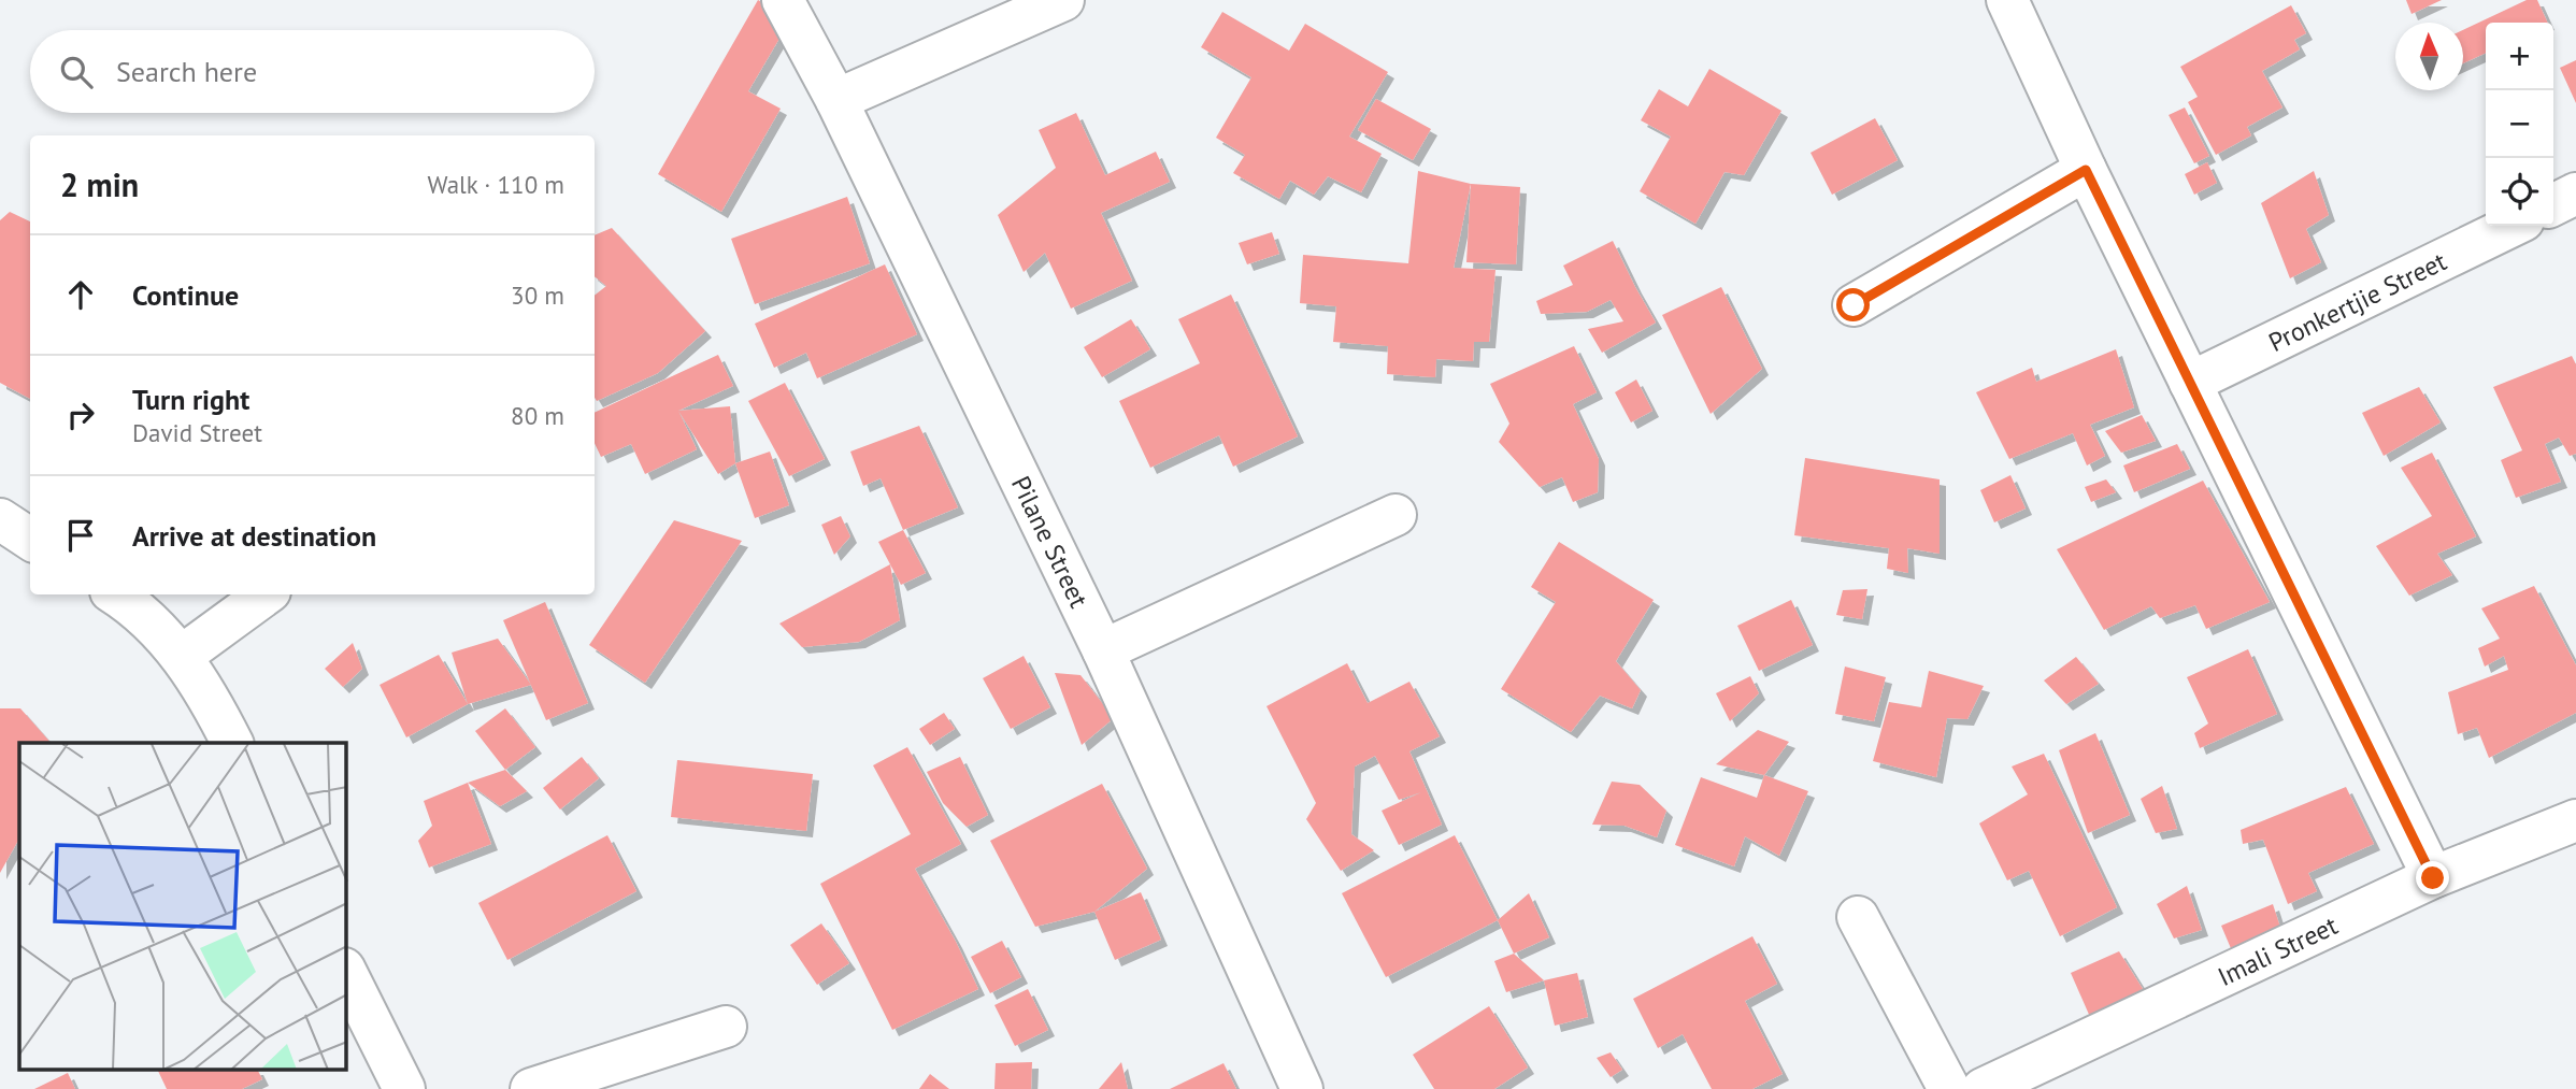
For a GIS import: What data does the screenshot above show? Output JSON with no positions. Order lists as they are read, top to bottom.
{
  "streets": {
    "street": ["Pronkertjie Street", "Pilane Street", "Imali Street"]
  },
  "north": "top",
  "page": {
    "map_buttons": ["+", "−"],
    "search": "Search here",
    "heading": ["2 min", "Walk · 110 m"],
    "list": [
      ["Continue", "30 m"],
      ["Turn right", "David Street", "80 m"],
      "Arrive at destination"
    ]
  }
}
